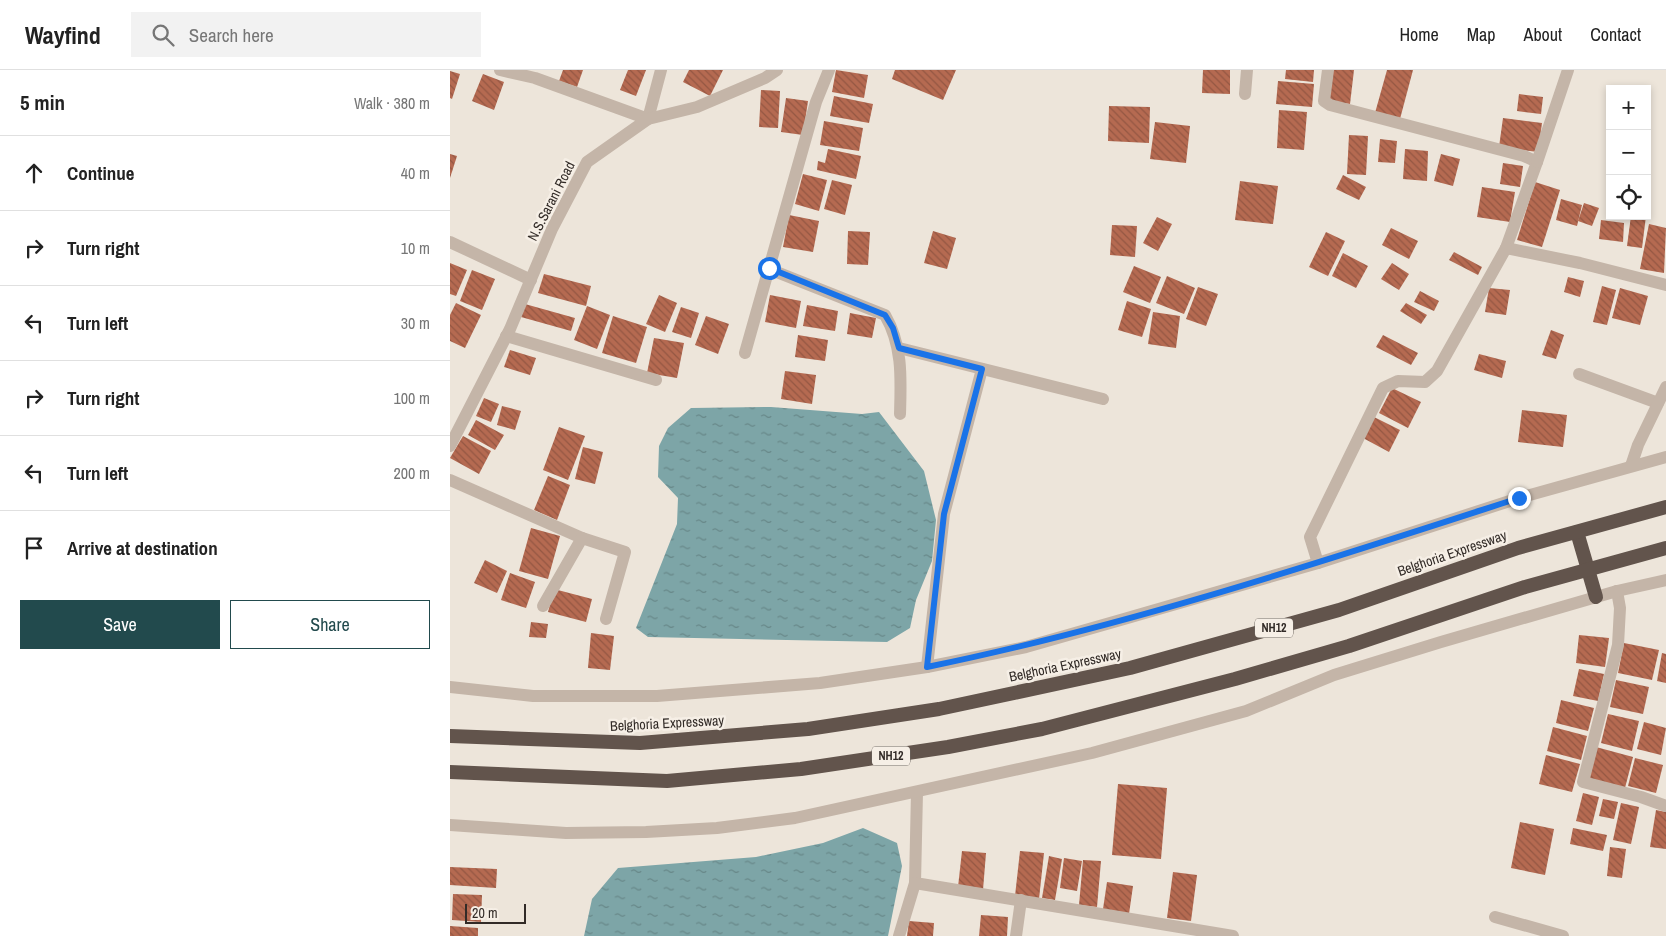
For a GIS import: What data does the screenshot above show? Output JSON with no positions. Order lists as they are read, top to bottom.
{
  "streets": {
    "highway": ["Belghoria Expressway", "NH12"],
    "street": ["N.S.Sarani Road"]
  },
  "scale_bar": "20 m",
  "page": {
    "header": "Wayfind",
    "search": "Search here",
    "nav": [
      "Home",
      "Map",
      "About",
      "Contact"
    ],
    "heading": ["5 min", "Walk · 380 m"],
    "map_buttons": ["+", "−"],
    "list": [
      ["Continue", "40 m"],
      ["Turn right", "10 m"],
      ["Turn left", "30 m"],
      ["Turn right", "100 m"],
      ["Turn left", "200 m"],
      "Arrive at destination"
    ],
    "buttons": ["Save", "Share"],
    "scale": "20 m"
  }
}
